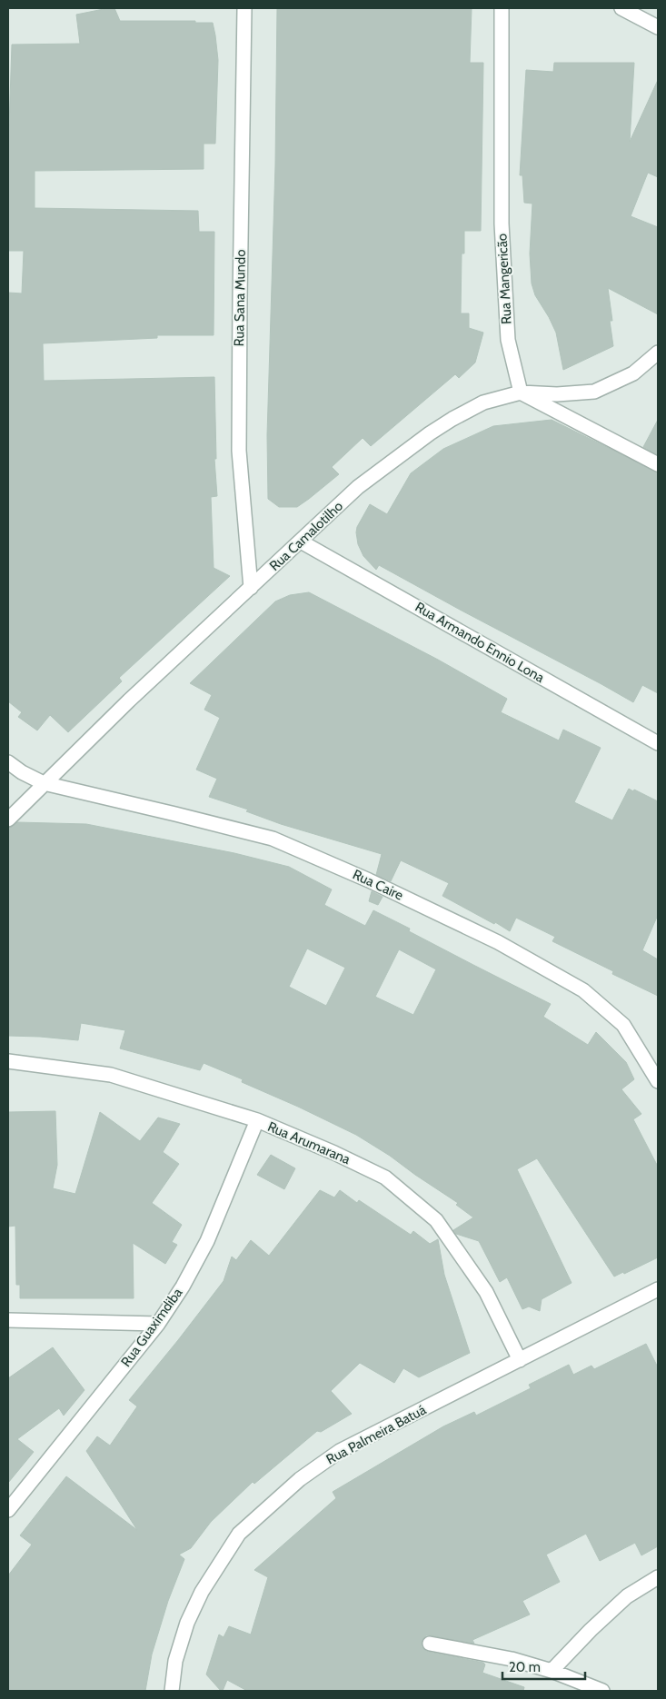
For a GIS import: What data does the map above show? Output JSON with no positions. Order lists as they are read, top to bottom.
{
  "streets": {
    "street": [
      "Rua Mangericão",
      "Rua Sana Mundo",
      "Rua Camalotilho",
      "Rua Armando Ennio Lona",
      "Rua Caire",
      "Rua Arumarana",
      "Rua Guaximdiba",
      "Rua Palmeira Batuá"
    ]
  },
  "crossings": [
    ["Rua Mangericão", "Rua Camalotilho"],
    ["Rua Sana Mundo", "Rua Camalotilho"],
    ["Rua Camalotilho", "Rua Armando Ennio Lona"],
    ["Rua Camalotilho", "Rua Caire"],
    ["Rua Arumarana", "Rua Guaximdiba"],
    ["Rua Arumarana", "Rua Palmeira Batuá"]
  ],
  "scale_bar": "20 m"
}
